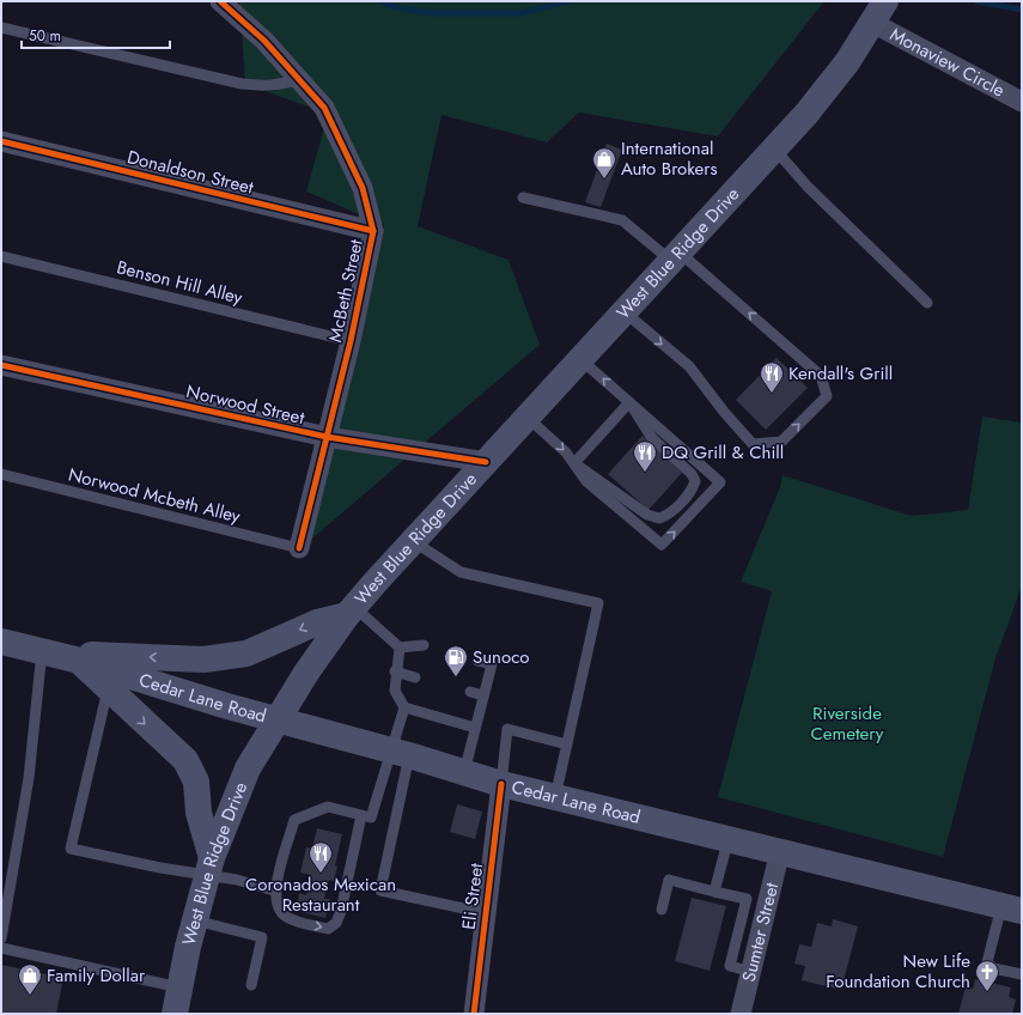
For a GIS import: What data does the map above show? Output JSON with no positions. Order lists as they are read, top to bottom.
{
  "streets": {
    "main road": ["West Blue Ridge Drive", "Cedar Lane Road"],
    "street": [
      "Monaview Circle",
      "Donaldson Street",
      "McBeth Street",
      "Norwood Street",
      "Eli Street",
      "Sumter Street"
    ],
    "lane": ["Benson Hill Alley", "Norwood Mcbeth Alley"]
  },
  "crossings": [
    ["Monaview Circle", "West Blue Ridge Drive"],
    ["Donaldson Street", "McBeth Street"],
    ["West Blue Ridge Drive", "Norwood Street"],
    ["West Blue Ridge Drive", "Cedar Lane Road"],
    ["Benson Hill Alley", "McBeth Street"],
    ["McBeth Street", "Norwood Street"],
    ["McBeth Street", "Norwood Mcbeth Alley"],
    ["Cedar Lane Road", "Eli Street"],
    ["Cedar Lane Road", "Sumter Street"]
  ],
  "parks": ["Riverside Cemetery"],
  "places": {
    "shop": ["International Auto Brokers", "Family Dollar"],
    "restaurant": ["Kendall's Grill", "DQ Grill & Chill", "Coronados Mexican Restaurant"],
    "fuel station": ["Sunoco"],
    "church": ["New Life Foundation Church"]
  },
  "scale_bar": "50 m"
}
